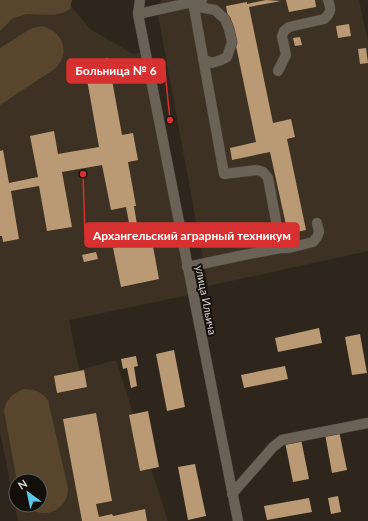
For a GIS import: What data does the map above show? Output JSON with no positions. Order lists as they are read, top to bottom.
{
  "streets": {
    "street": ["улица Ильича"]
  },
  "places": ["Больница № 6", "Архангельский аграрный техникум"],
  "north": "top left"
}
